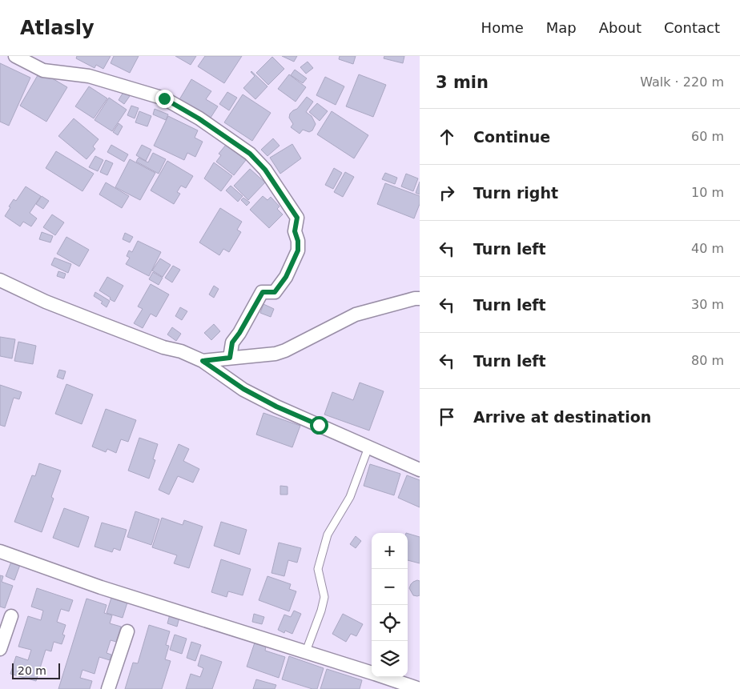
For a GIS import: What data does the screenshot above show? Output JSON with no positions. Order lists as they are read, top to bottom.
{
  "scale_bar": "20 m",
  "page": {
    "header": "Atlasly",
    "nav": [
      "Home",
      "Map",
      "About",
      "Contact"
    ],
    "heading": ["3 min", "Walk · 220 m"],
    "list": [
      ["Continue", "60 m"],
      ["Turn right", "10 m"],
      ["Turn left", "40 m"],
      ["Turn left", "30 m"],
      ["Turn left", "80 m"],
      "Arrive at destination"
    ],
    "map_buttons": ["+", "−"],
    "scale": "20 m"
  }
}
